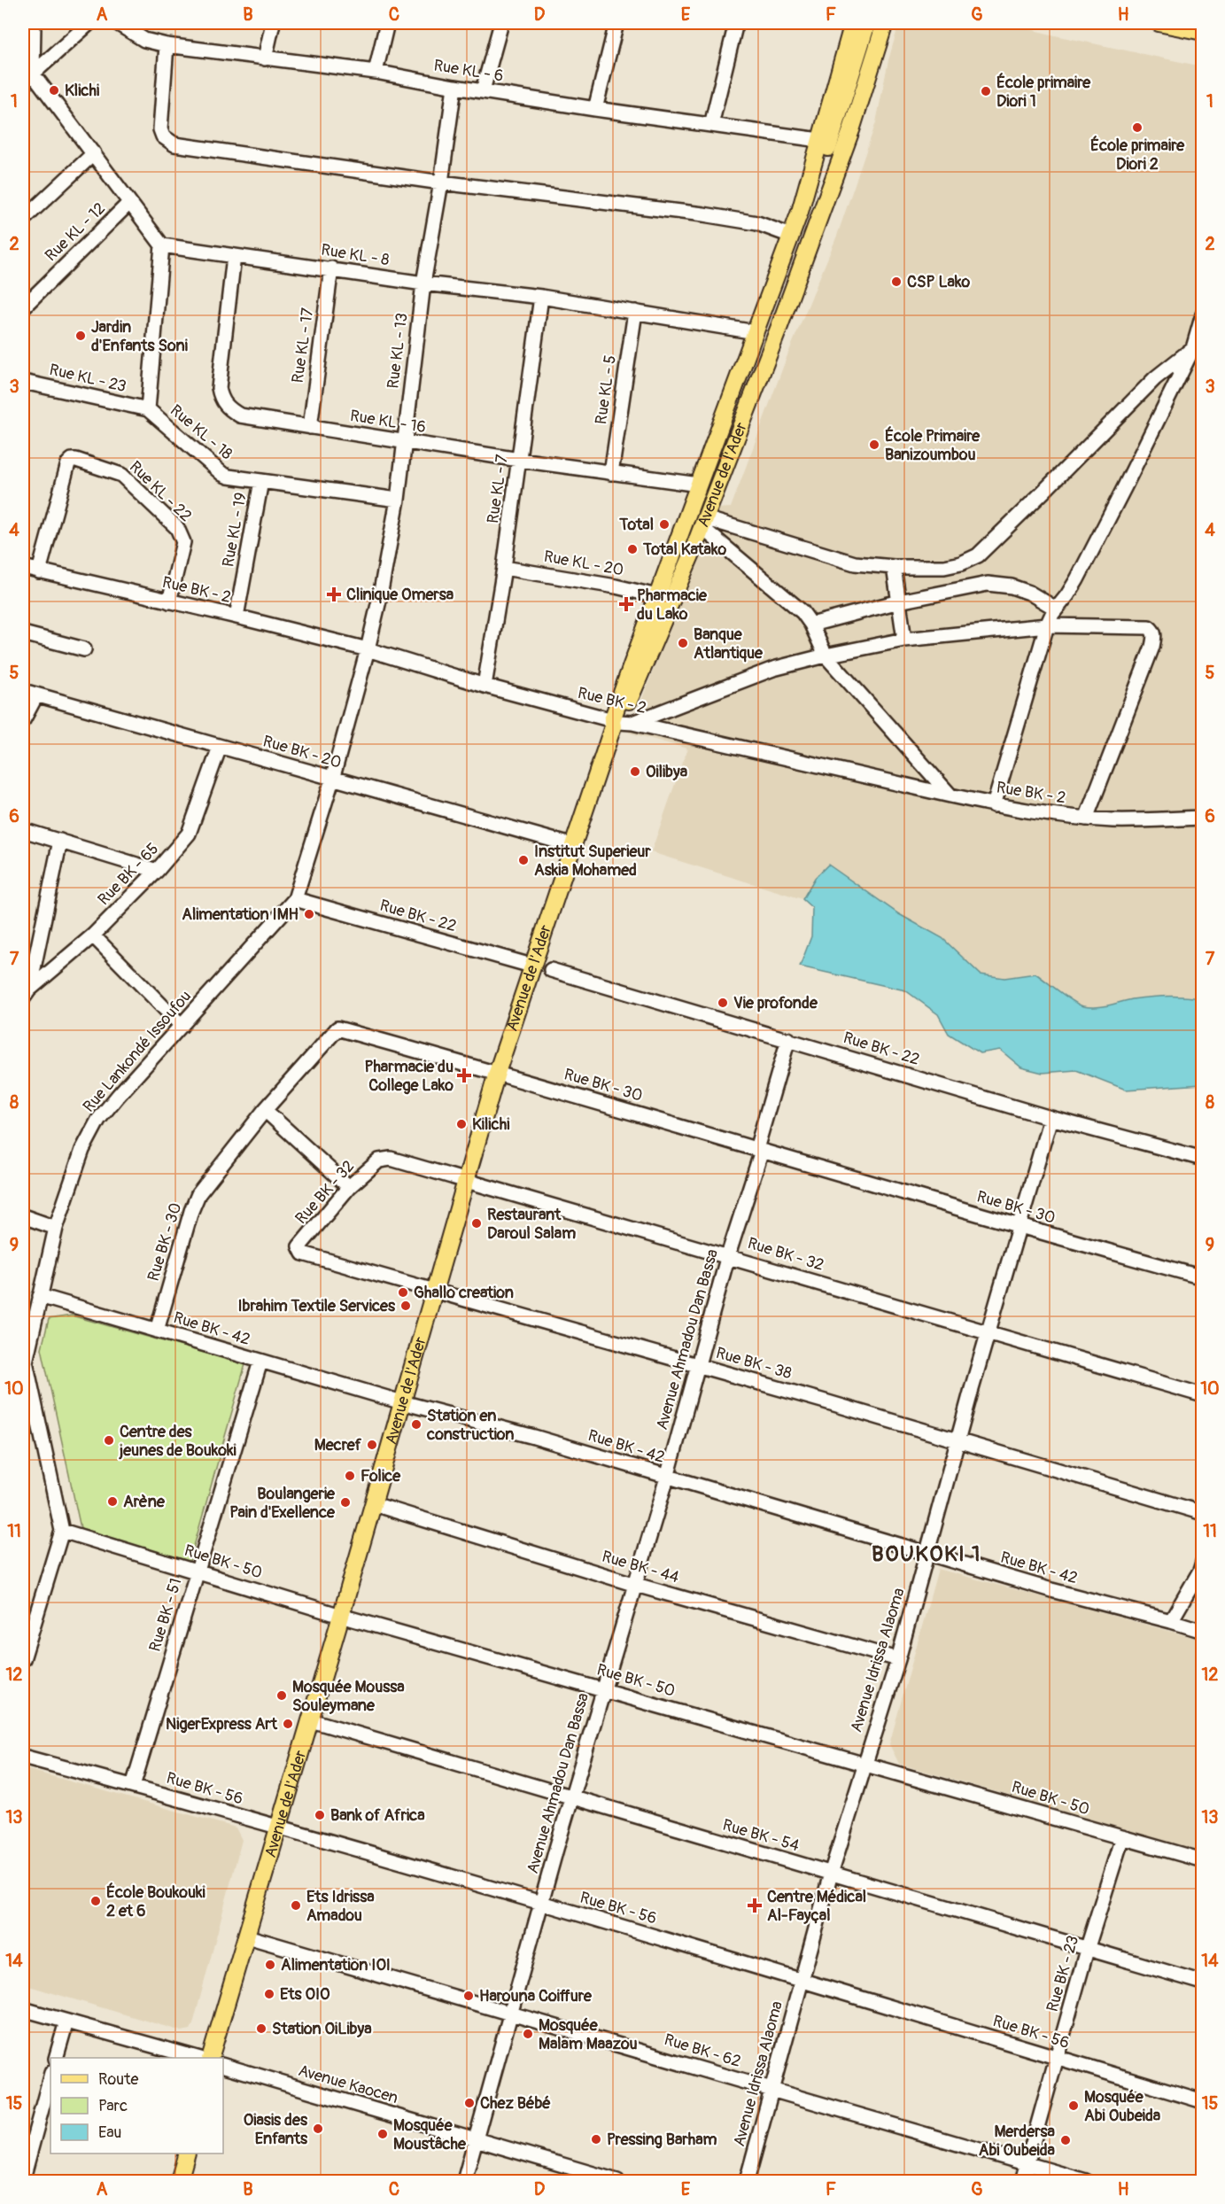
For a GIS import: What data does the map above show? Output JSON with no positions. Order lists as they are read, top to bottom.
{
  "streets": {
    "main road": ["Avenue de l'Ader"],
    "street": [
      "Rue KL - 6",
      "Rue KL - 12",
      "Rue KL - 8",
      "Rue KL - 17",
      "Rue KL - 13",
      "Rue KL - 23",
      "Rue KL - 5",
      "Rue KL - 16",
      "Rue KL - 18",
      "Rue KL - 7",
      "Rue KL - 22",
      "Rue KL - 19",
      "Rue KL - 20",
      "Rue BK - 2",
      "Rue BK - 20",
      "Rue BK - 65",
      "Rue BK - 22",
      "Rue Lankondé Issoufou",
      "Rue BK - 30",
      "Rue BK - 32",
      "Rue BK - 42",
      "Avenue Ahmadou Dan Bassa",
      "Rue BK - 38",
      "Rue BK - 50",
      "Rue BK - 44",
      "Rue BK - 51",
      "Avenue Idrissa Alaoma",
      "Rue BK - 56",
      "Rue BK - 54",
      "Rue BK - 23",
      "Rue BK - 62",
      "Avenue Kaocen"
    ]
  },
  "crossings": [
    ["Rue KL - 6", "Rue KL - 13"],
    ["Rue KL - 6", "Avenue de l'Ader"],
    ["Rue KL - 8", "Rue KL - 17"],
    ["Rue KL - 8", "Rue KL - 13"],
    ["Rue KL - 8", "Rue KL - 5"],
    ["Rue KL - 8", "Rue KL - 16"],
    ["Rue KL - 8", "Rue KL - 18"],
    ["Rue KL - 8", "Avenue de l'Ader"],
    ["Rue KL - 8", "Rue KL - 7"],
    ["Rue KL - 17", "Rue KL - 16"],
    ["Rue KL - 13", "Rue KL - 16"],
    ["Rue KL - 13", "Rue KL - 18"],
    ["Rue KL - 13", "Rue BK - 2"],
    ["Rue KL - 13", "Rue Lankondé Issoufou"],
    ["Rue KL - 23", "Rue KL - 18"],
    ["Rue KL - 5", "Rue KL - 16"],
    ["Rue KL - 16", "Avenue de l'Ader"],
    ["Rue KL - 16", "Rue KL - 7"],
    ["Rue KL - 18", "Rue KL - 19"],
    ["Avenue de l'Ader", "Rue KL - 20"],
    ["Avenue de l'Ader", "Rue BK - 2"],
    ["Avenue de l'Ader", "Rue BK - 20"],
    ["Avenue de l'Ader", "Rue BK - 22"],
    ["Avenue de l'Ader", "Rue BK - 30"],
    ["Avenue de l'Ader", "Rue BK - 32"],
    ["Avenue de l'Ader", "Rue BK - 42"],
    ["Avenue de l'Ader", "Rue BK - 38"],
    ["Avenue de l'Ader", "Rue BK - 50"],
    ["Avenue de l'Ader", "Rue BK - 44"],
    ["Avenue de l'Ader", "Rue BK - 56"],
    ["Avenue de l'Ader", "Rue BK - 54"],
    ["Avenue de l'Ader", "Rue BK - 62"],
    ["Rue KL - 7", "Rue KL - 20"],
    ["Rue KL - 7", "Rue BK - 2"],
    ["Rue KL - 22", "Rue BK - 2"],
    ["Rue KL - 19", "Rue BK - 2"],
    ["Rue BK - 2", "Rue Lankondé Issoufou"],
    ["Rue BK - 20", "Rue BK - 65"],
    ["Rue BK - 20", "Rue Lankondé Issoufou"],
    ["Rue BK - 22", "Rue Lankondé Issoufou"],
    ["Rue BK - 22", "Avenue Ahmadou Dan Bassa"],
    ["Rue BK - 22", "Avenue Idrissa Alaoma"],
    ["Rue Lankondé Issoufou", "Rue BK - 42"],
    ["Rue Lankondé Issoufou", "Rue BK - 50"],
    ["Rue BK - 30", "Rue BK - 42"],
    ["Rue BK - 30", "Avenue Ahmadou Dan Bassa"],
    ["Rue BK - 30", "Avenue Idrissa Alaoma"],
    ["Rue BK - 32", "Avenue Ahmadou Dan Bassa"],
    ["Rue BK - 32", "Rue BK - 38"],
    ["Rue BK - 32", "Avenue Idrissa Alaoma"],
    ["Rue BK - 42", "Avenue Ahmadou Dan Bassa"],
    ["Rue BK - 42", "Rue BK - 51"],
    ["Rue BK - 42", "Avenue Idrissa Alaoma"],
    ["Avenue Ahmadou Dan Bassa", "Rue BK - 38"],
    ["Avenue Ahmadou Dan Bassa", "Rue BK - 50"],
    ["Avenue Ahmadou Dan Bassa", "Rue BK - 44"],
    ["Avenue Ahmadou Dan Bassa", "Rue BK - 56"],
    ["Avenue Ahmadou Dan Bassa", "Rue BK - 54"],
    ["Avenue Ahmadou Dan Bassa", "Rue BK - 62"],
    ["Avenue Ahmadou Dan Bassa", "Avenue Kaocen"],
    ["Rue BK - 38", "Avenue Idrissa Alaoma"],
    ["Rue BK - 50", "Rue BK - 51"],
    ["Rue BK - 50", "Avenue Idrissa Alaoma"],
    ["Rue BK - 50", "Rue BK - 23"],
    ["Rue BK - 44", "Avenue Idrissa Alaoma"],
    ["Rue BK - 51", "Rue BK - 56"],
    ["Avenue Idrissa Alaoma", "Rue BK - 56"],
    ["Avenue Idrissa Alaoma", "Rue BK - 54"],
    ["Avenue Idrissa Alaoma", "Rue BK - 62"],
    ["Rue BK - 56", "Rue BK - 23"],
    ["Rue BK - 54", "Rue BK - 23"],
    ["Rue BK - 23", "Rue BK - 62"]
  ],
  "districts": ["BOUKOKI 1"],
  "places": {
    "other": [
      "Klichi",
      "École primaire Diori 1",
      "École primaire Diori 2",
      "CSP Lako",
      "Jardin d'Enfants Soni",
      "École Primaire Banizoumbou",
      "Total",
      "Total Katako",
      "Banque Atlantique",
      "Oilibya",
      "Institut Superieur Askia Mohamed",
      "Alimentation IMH",
      "Vie profonde",
      "Kilichi",
      "Restaurant Daroul Salam",
      "Ghallo creation",
      "Ibrahim Textile Services",
      "Station en construction",
      "Centre des jeunes de Boukoki",
      "Mecref",
      "Folice",
      "Arène",
      "Boulangerie Pain d'Exellence",
      "Mosquée Moussa Souleymane",
      "NigerExpress Art",
      "Bank of Africa",
      "École Boukouki 2 et 6",
      "Ets Idrissa Amadou",
      "Alimentation IOI",
      "Ets OIO",
      "Harouna Coiffure",
      "Station OiLibya",
      "Mosquée Malam Maazou",
      "Chez Bébé",
      "Mosquée Abi Oubeida",
      "Oiasis des Enfants",
      "Mosquée Moustâche",
      "Pressing Barham",
      "Merdersa Abi Oubeida"
    ],
    "health": [
      "Clinique Omersa",
      "Pharmacie du Lako",
      "Pharmacie du College Lako",
      "Centre Médical Al-Fayçal"
    ]
  },
  "legend": ["Route", "Parc", "Eau"],
  "grid": {
    "columns": [
      "A",
      "B",
      "C",
      "D",
      "E",
      "F",
      "G",
      "H"
    ],
    "rows": [
      "1",
      "2",
      "3",
      "4",
      "5",
      "6",
      "7",
      "8",
      "9",
      "10",
      "11",
      "12",
      "13",
      "14",
      "15"
    ]
  }
}
